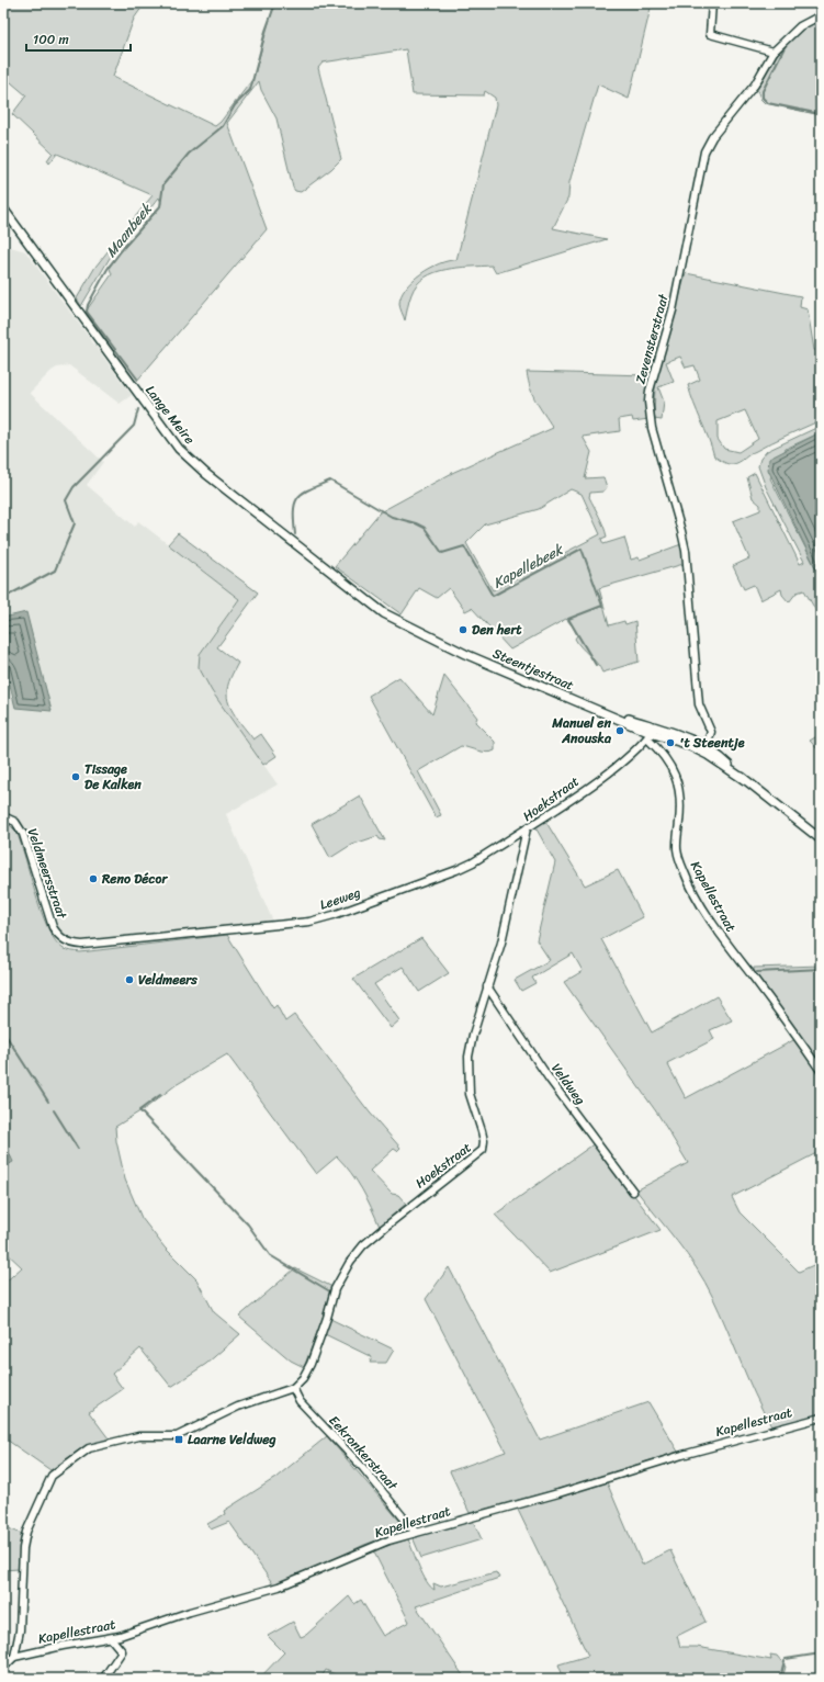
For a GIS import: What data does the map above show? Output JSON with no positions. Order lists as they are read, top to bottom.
{
  "streets": {
    "street": [
      "Zevensterstraat",
      "Lange Meire",
      "Steentjestraat",
      "Hoekstraat",
      "Veldmeersstraat",
      "Kapellestraat",
      "Leeweg",
      "Veldweg",
      "Eekronkerstraat"
    ]
  },
  "crossings": [
    ["Zevensterstraat", "Steentjestraat"],
    ["Lange Meire", "Steentjestraat"],
    ["Steentjestraat", "Hoekstraat"],
    ["Steentjestraat", "Kapellestraat"],
    ["Hoekstraat", "Kapellestraat"],
    ["Hoekstraat", "Leeweg"],
    ["Hoekstraat", "Veldweg"],
    ["Hoekstraat", "Eekronkerstraat"],
    ["Veldmeersstraat", "Leeweg"],
    ["Kapellestraat", "Eekronkerstraat"]
  ],
  "water": ["Maanbeek", "Kapellebeek"],
  "places": {
    "other": [
      "Den hert",
      "Manuel en Anouska",
      "'t Steentje",
      "Tissage De Kalken",
      "Reno Décor",
      "Veldmeers"
    ],
    "transit": ["Laarne Veldweg"]
  },
  "scale_bar": "100 m"
}
